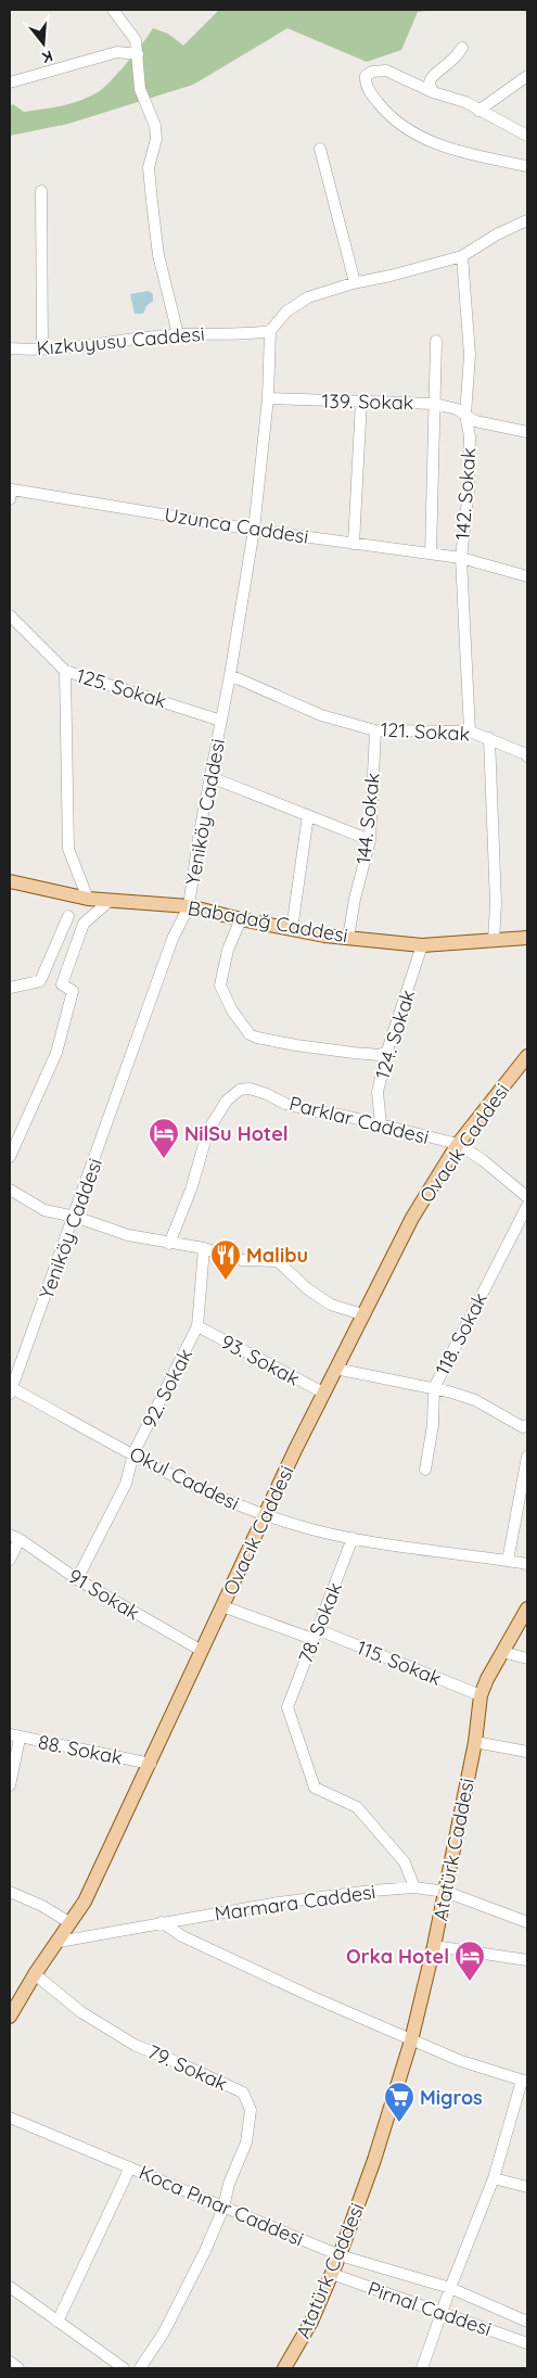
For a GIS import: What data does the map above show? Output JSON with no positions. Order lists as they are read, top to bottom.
{
  "streets": {
    "main road": ["Babadağ Caddesi", "Ovacık Caddesi", "Atatürk Caddesi"],
    "street": [
      "Kızkuyusu Caddesi",
      "139. Sokak",
      "142. Sokak",
      "Uzunca Caddesi",
      "125. Sokak",
      "121. Sokak",
      "Yeniköy Caddesi",
      "144. Sokak",
      "124. Sokak",
      "Parklar Caddesi",
      "118. Sokak",
      "93. Sokak",
      "92. Sokak",
      "Okul Caddesi",
      "91 Sokak",
      "78. Sokak",
      "115. Sokak",
      "88. Sokak",
      "Marmara Caddesi",
      "79. Sokak",
      "Koca Pınar Caddesi",
      "Pirnal Caddesi"
    ]
  },
  "crossings": [
    ["Kızkuyusu Caddesi", "Yeniköy Caddesi"],
    ["139. Sokak", "142. Sokak"],
    ["139. Sokak", "Yeniköy Caddesi"],
    ["142. Sokak", "Uzunca Caddesi"],
    ["142. Sokak", "121. Sokak"],
    ["Uzunca Caddesi", "Yeniköy Caddesi"],
    ["125. Sokak", "Yeniköy Caddesi"],
    ["121. Sokak", "Yeniköy Caddesi"],
    ["121. Sokak", "144. Sokak"],
    ["Yeniköy Caddesi", "Babadağ Caddesi"],
    ["Yeniköy Caddesi", "Okul Caddesi"],
    ["144. Sokak", "Babadağ Caddesi"],
    ["Babadağ Caddesi", "124. Sokak"],
    ["124. Sokak", "Parklar Caddesi"],
    ["Parklar Caddesi", "Ovacık Caddesi"],
    ["Ovacık Caddesi", "93. Sokak"],
    ["Ovacık Caddesi", "Okul Caddesi"],
    ["Ovacık Caddesi", "91 Sokak"],
    ["Ovacık Caddesi", "115. Sokak"],
    ["Ovacık Caddesi", "88. Sokak"],
    ["Ovacık Caddesi", "Marmara Caddesi"],
    ["Ovacık Caddesi", "79. Sokak"],
    ["93. Sokak", "92. Sokak"],
    ["92. Sokak", "Okul Caddesi"],
    ["92. Sokak", "91 Sokak"],
    ["Okul Caddesi", "78. Sokak"],
    ["78. Sokak", "115. Sokak"],
    ["78. Sokak", "Marmara Caddesi"],
    ["115. Sokak", "Atatürk Caddesi"],
    ["Atatürk Caddesi", "Marmara Caddesi"],
    ["Atatürk Caddesi", "Koca Pınar Caddesi"],
    ["Atatürk Caddesi", "Pirnal Caddesi"],
    ["79. Sokak", "Koca Pınar Caddesi"]
  ],
  "places": {
    "hotel": ["NilSu Hotel", "Orka Hotel"],
    "restaurant": ["Malibu"],
    "supermarket": ["Migros"]
  },
  "north": "bottom"
}
